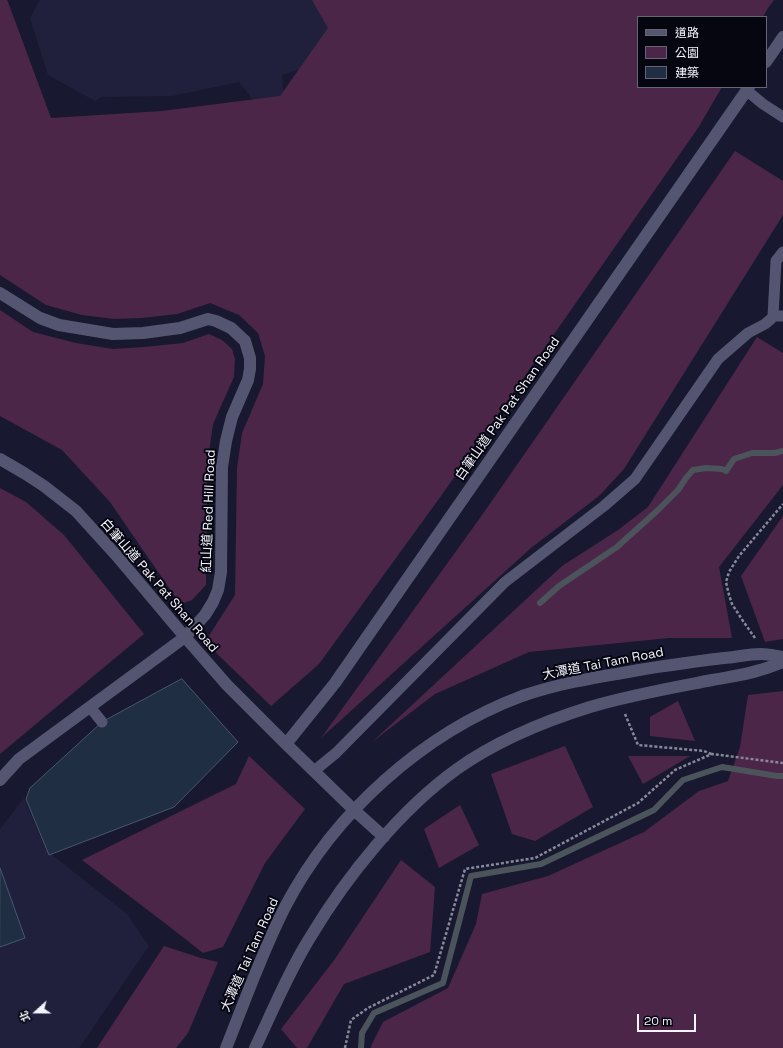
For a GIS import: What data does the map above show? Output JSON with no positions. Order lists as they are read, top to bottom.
{
  "streets": {
    "street": ["白筆山道 Pak Pat Shan Road", "紅山道 Red Hill Road", "大潭道 Tai Tam Road"]
  },
  "crossings": [
    ["白筆山道 Pak Pat Shan Road", "紅山道 Red Hill Road"],
    ["白筆山道 Pak Pat Shan Road", "大潭道 Tai Tam Road"]
  ],
  "legend": ["道路", "公園", "建築"],
  "scale_bar": "20 m",
  "north": "left"
}
